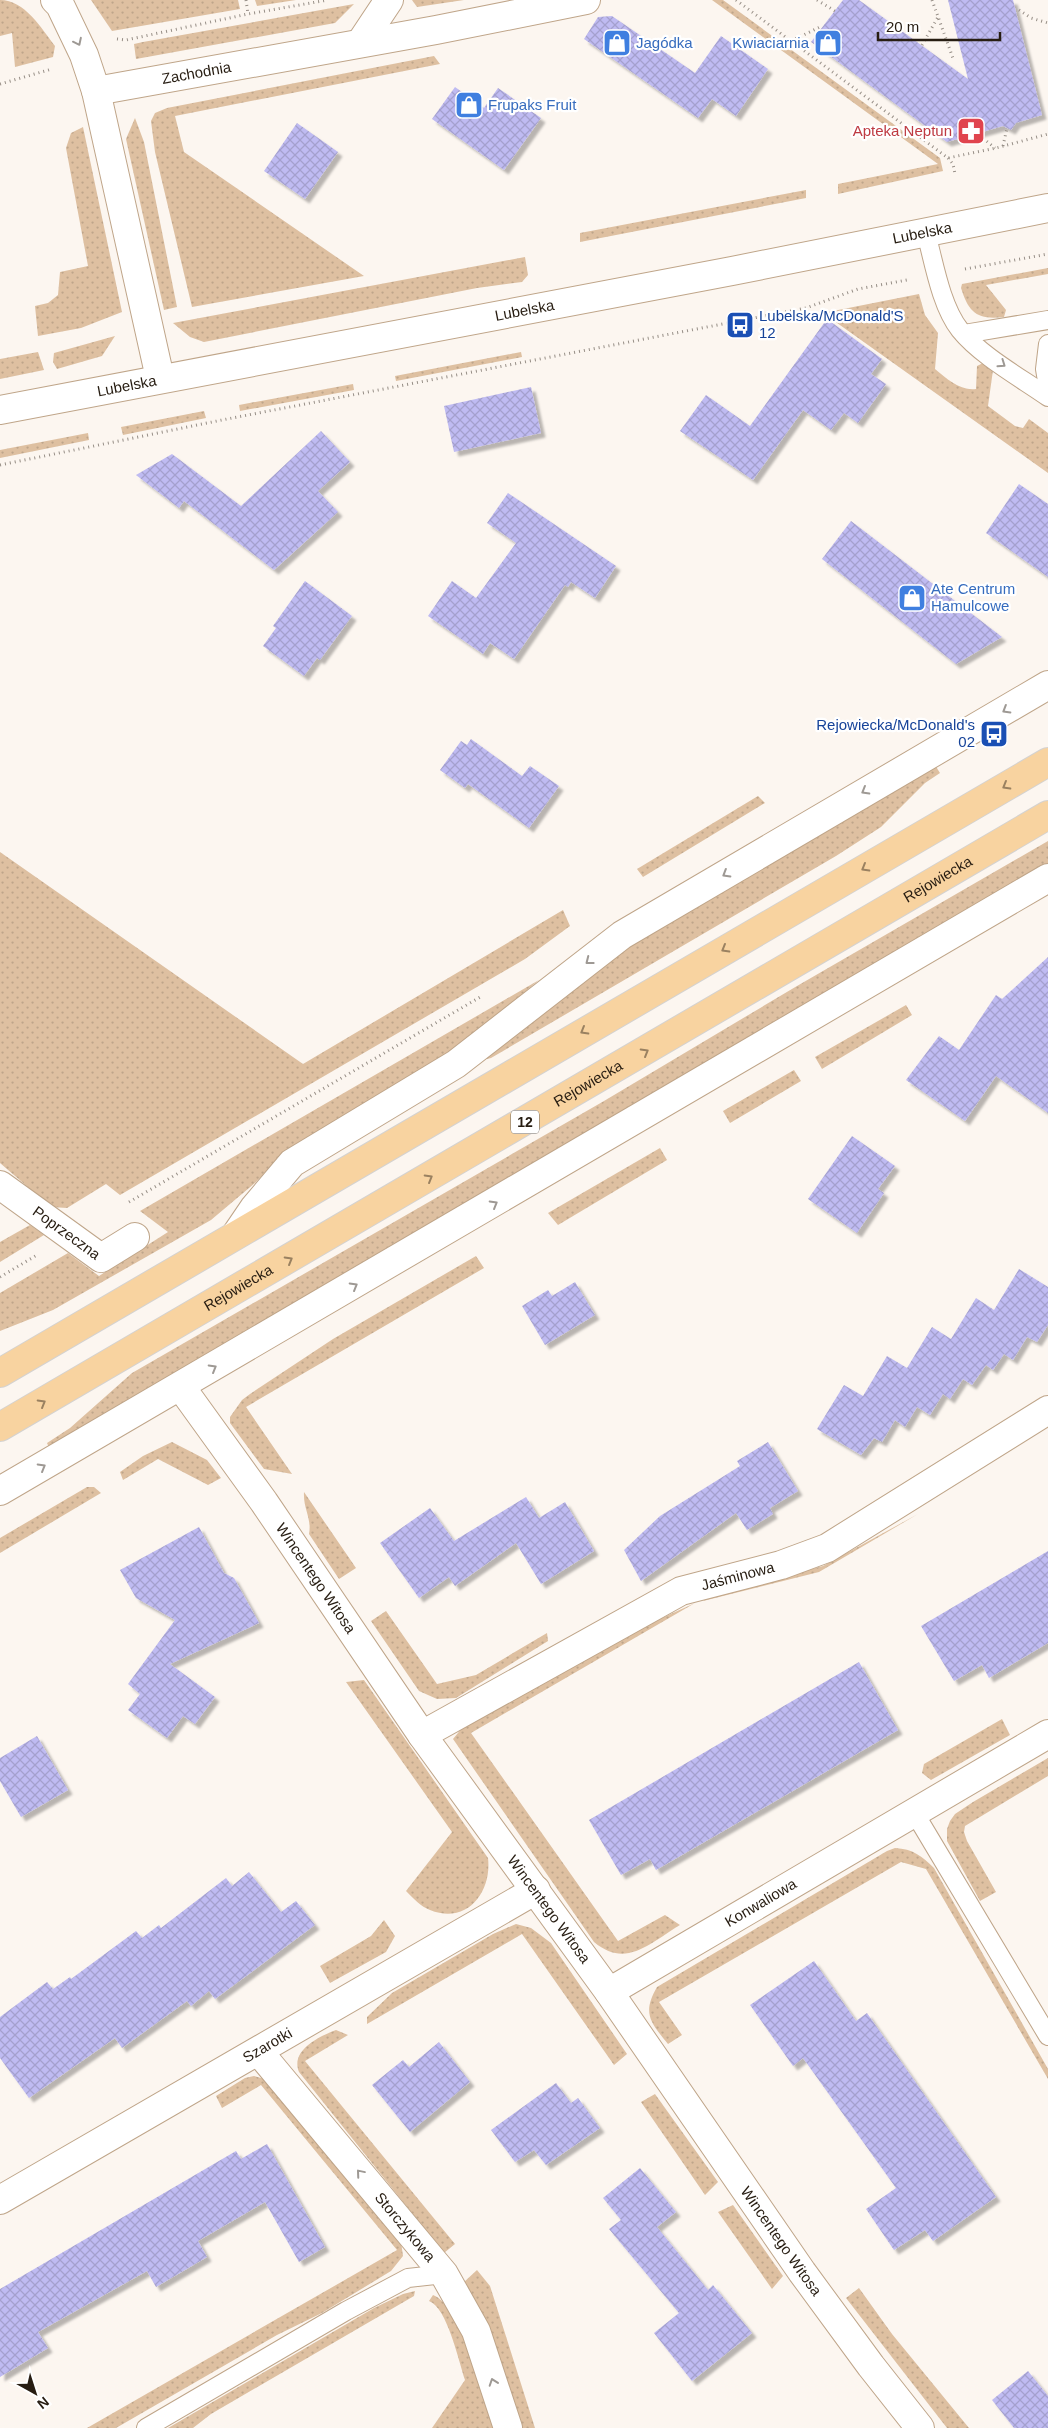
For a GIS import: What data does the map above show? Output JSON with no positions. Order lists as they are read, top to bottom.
{
  "streets": {
    "highway": ["Rejowiecka", "12"],
    "street": [
      "Zachodnia",
      "Lubelska",
      "Poprzeczna",
      "Jaśminowa",
      "Wincentego Witosa",
      "Konwaliowa",
      "Szarotki",
      "Storczykowa"
    ]
  },
  "crossings": [
    ["Jaśminowa", "Wincentego Witosa"],
    ["Wincentego Witosa", "Konwaliowa"],
    ["Wincentego Witosa", "Szarotki"],
    ["Szarotki", "Storczykowa"]
  ],
  "one_way": ["Storczykowa"],
  "places": {
    "shop": [
      "Jagódka",
      "Kwiaciarnia",
      "Frupaks Fruit",
      "Ate Centrum Hamulcowe"
    ],
    "pharmacy": ["Apteka Neptun"],
    "bus stop": ["Lubelska/McDonald'S 12", "Rejowiecka/McDonald's 02"]
  },
  "scale_bar": "20 m",
  "north": "bottom right"
}
